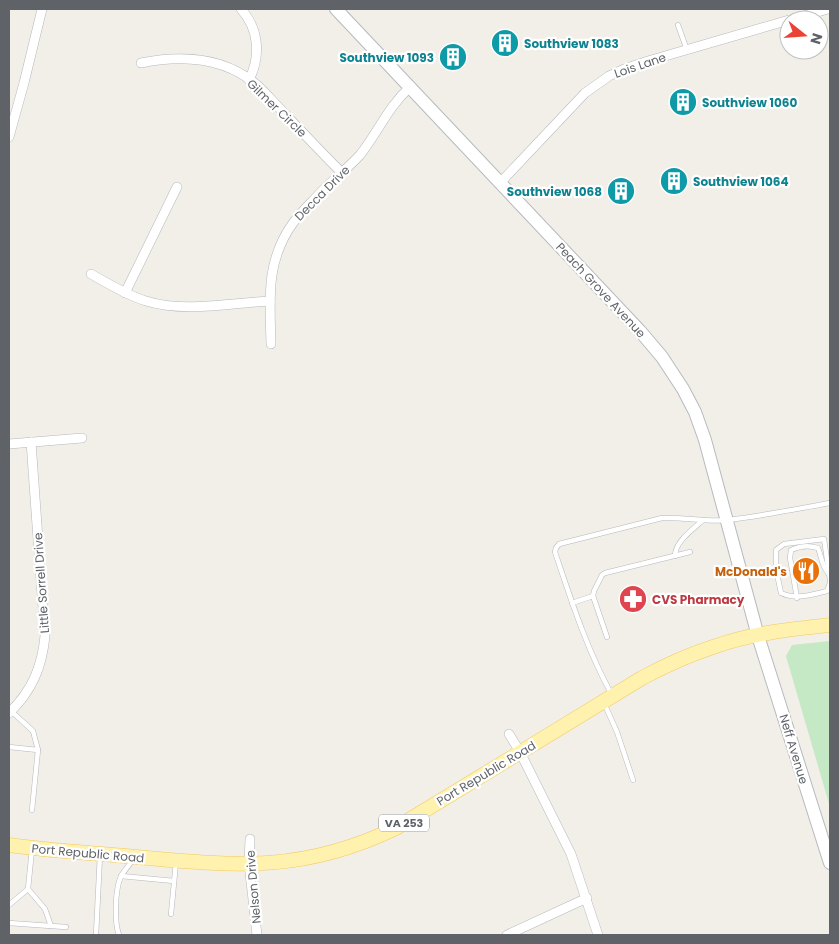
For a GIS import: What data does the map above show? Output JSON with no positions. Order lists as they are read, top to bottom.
{
  "streets": {
    "main road": [
      "Peach Grove Avenue",
      "Neff Avenue",
      "Port Republic Road",
      "VA 253"
    ],
    "street": [
      "Lois Lane",
      "Gilmer Circle",
      "Decca Drive",
      "Little Sorrell Drive",
      "Nelson Drive"
    ]
  },
  "crossings": [
    ["Lois Lane", "Peach Grove Avenue"],
    ["Gilmer Circle", "Decca Drive"],
    ["Decca Drive", "Peach Grove Avenue"],
    ["Peach Grove Avenue", "Neff Avenue"],
    ["Peach Grove Avenue", "Port Republic Road"],
    ["Neff Avenue", "Port Republic Road"],
    ["Port Republic Road", "Nelson Drive"]
  ],
  "places": {
    "building": [
      "Southview 1083",
      "Southview 1093",
      "Southview 1060",
      "Southview 1064",
      "Southview 1068"
    ],
    "restaurant": ["McDonald's"],
    "pharmacy": ["CVS Pharmacy"]
  },
  "north": "right"
}
